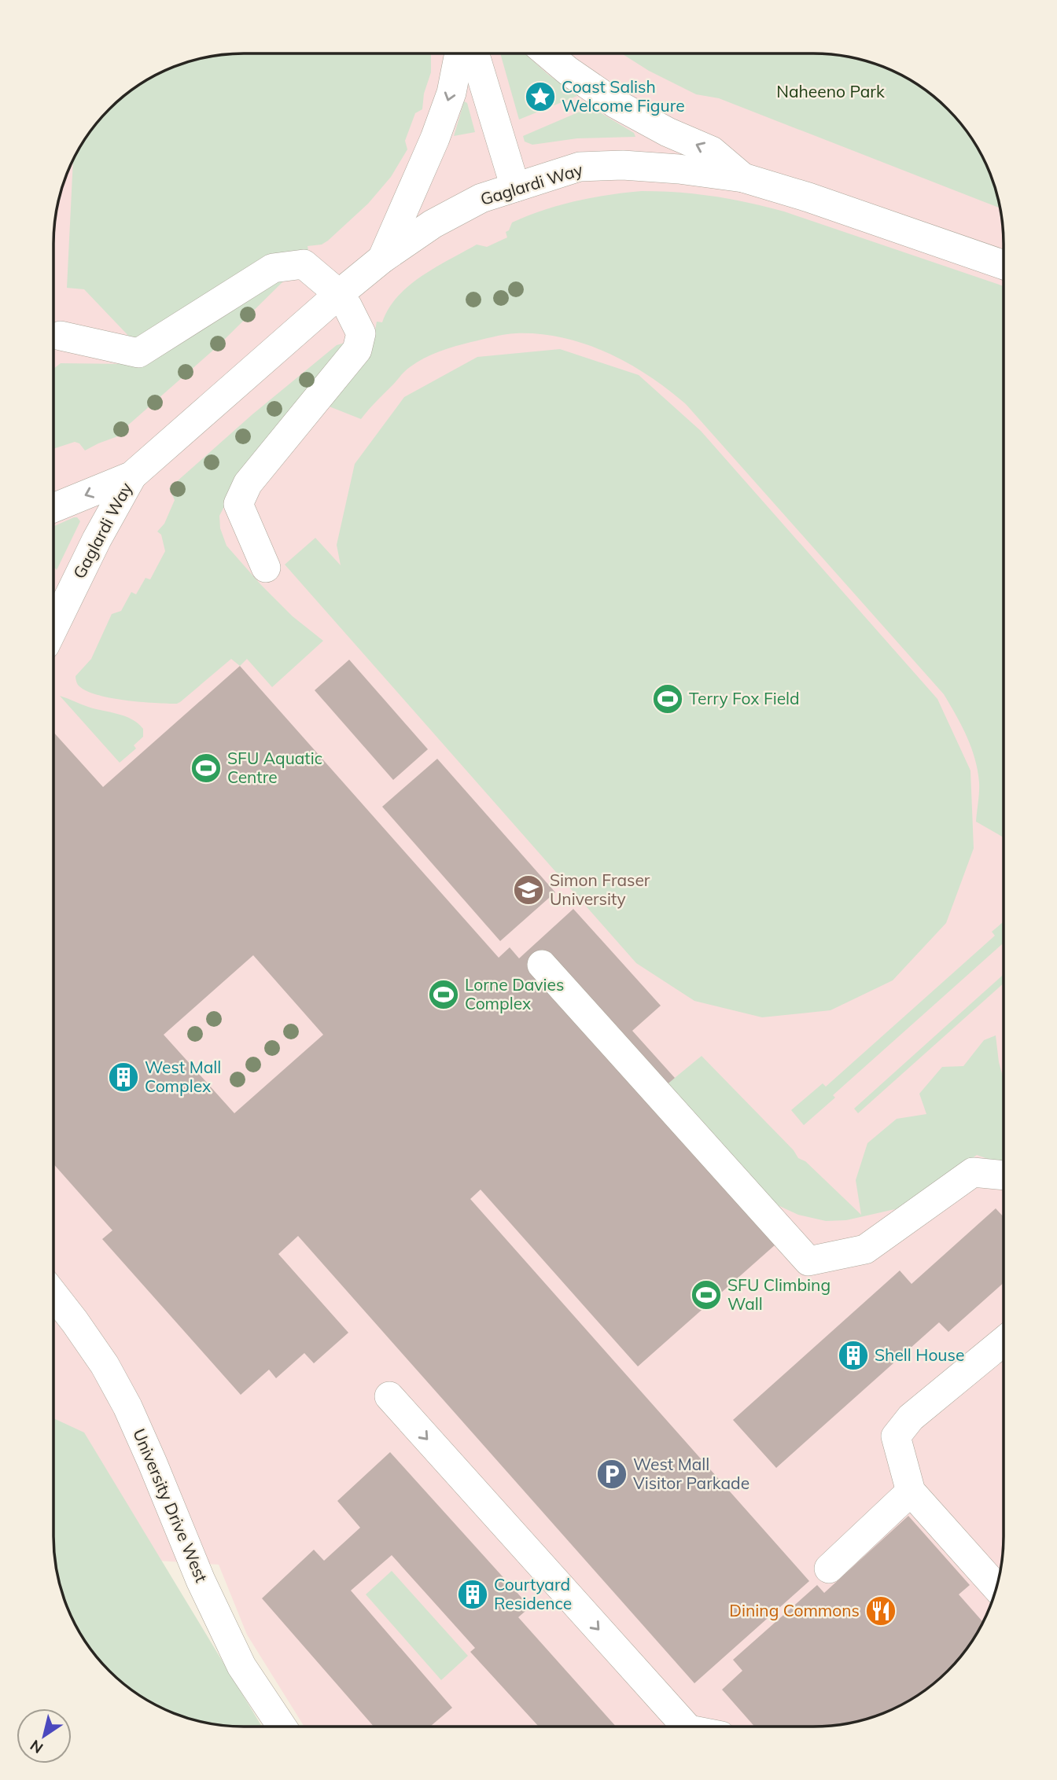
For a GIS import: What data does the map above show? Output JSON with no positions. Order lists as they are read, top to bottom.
{
  "streets": {
    "street": ["Gaglardi Way", "University Drive West"]
  },
  "parks": ["Naheeno Park"],
  "places": {
    "place": ["Coast Salish Welcome Figure"],
    "sports": [
      "Terry Fox Field",
      "SFU Aquatic Centre",
      "Lorne Davies Complex",
      "SFU Climbing Wall"
    ],
    "school or university": ["Simon Fraser University"],
    "building": ["West Mall Complex", "Shell House", "Courtyard Residence"],
    "parking": ["West Mall Visitor Parkade"],
    "restaurant": ["Dining Commons"]
  },
  "north": "bottom left"
}
